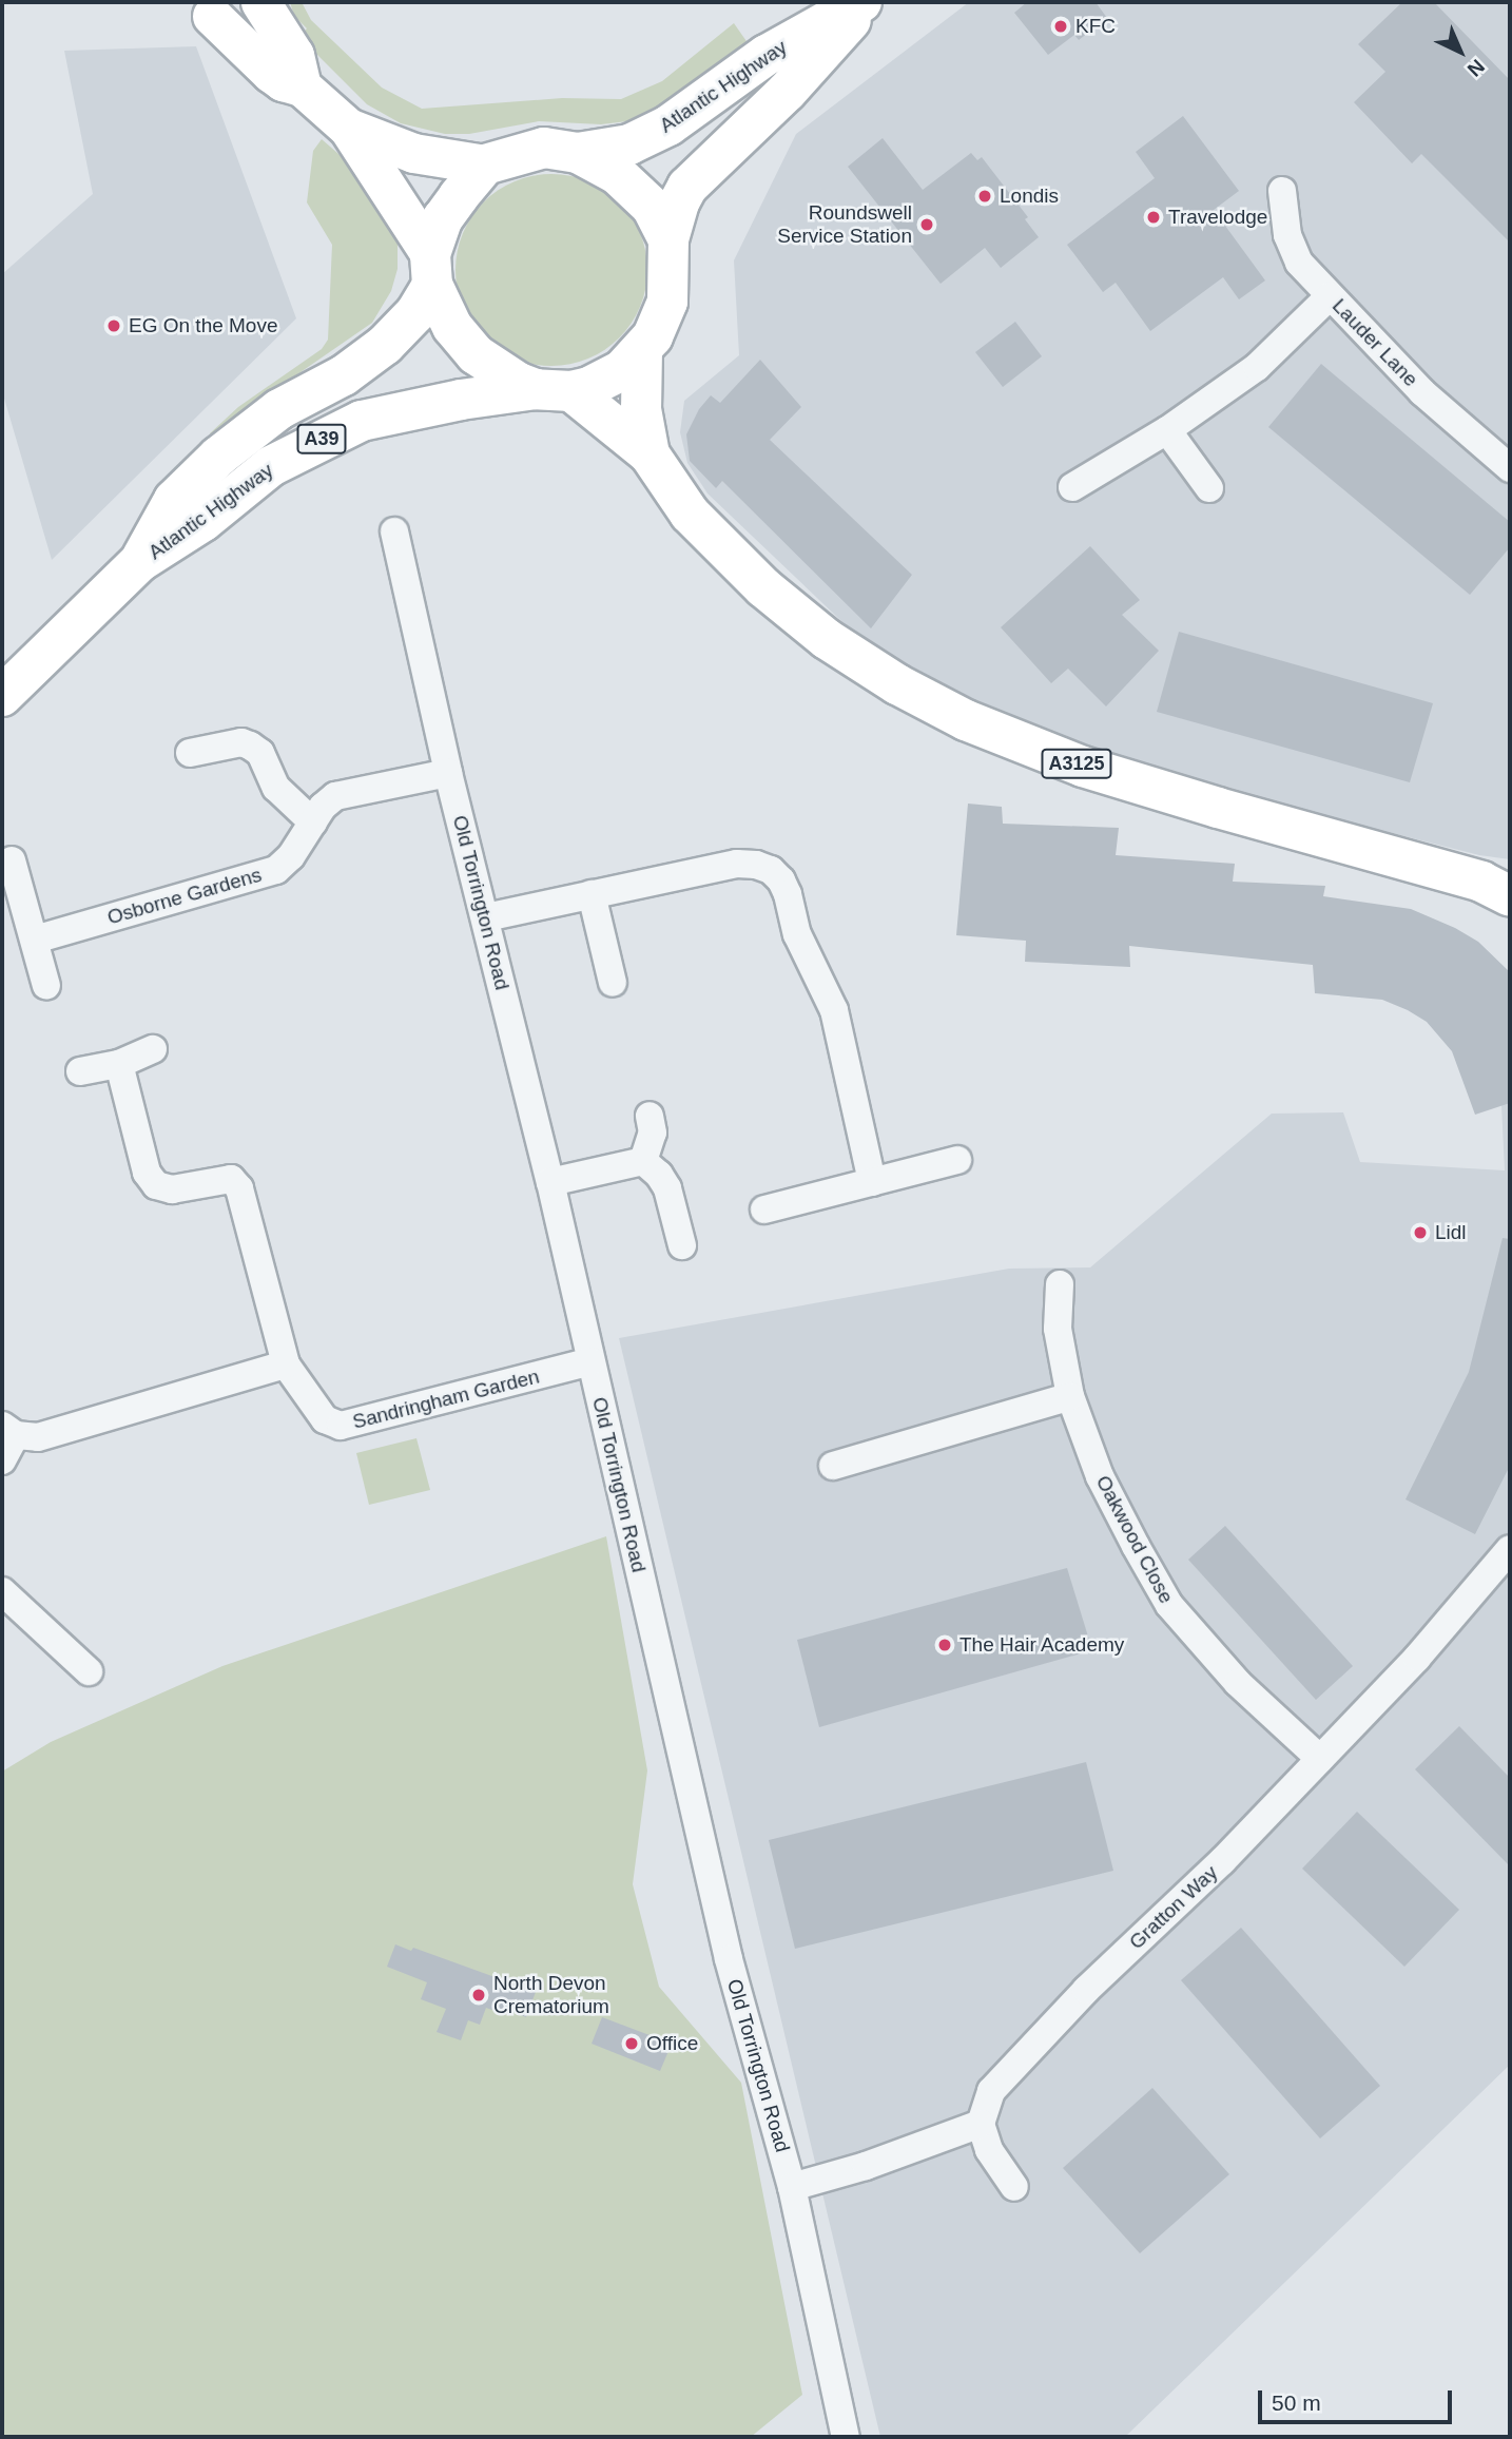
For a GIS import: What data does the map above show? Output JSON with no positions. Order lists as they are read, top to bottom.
{
  "streets": {
    "main road": ["Atlantic Highway", "A39", "A3125"],
    "street": [
      "Lauder Lane",
      "Osborne Gardens",
      "Old Torrington Road",
      "Sandringham Garden",
      "Oakwood Close",
      "Gratton Way"
    ]
  },
  "crossings": [
    ["Atlantic Highway", "A3125"],
    ["Osborne Gardens", "Old Torrington Road"],
    ["Old Torrington Road", "Sandringham Garden"],
    ["Oakwood Close", "Gratton Way"]
  ],
  "places": [
    "KFC",
    "Londis",
    "Travelodge",
    "Roundswell Service Station",
    "EG On the Move",
    "Lidl",
    "The Hair Academy",
    "North Devon Crematorium",
    "Office"
  ],
  "scale_bar": "50 m",
  "north": "bottom right"
}
